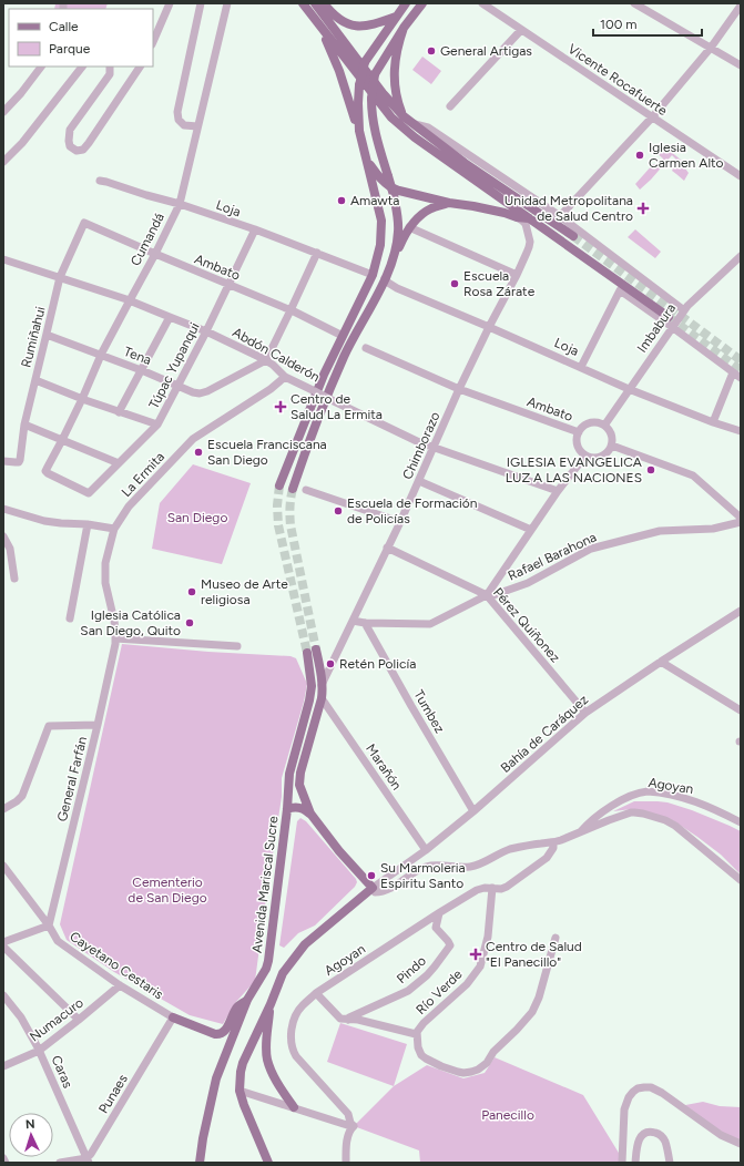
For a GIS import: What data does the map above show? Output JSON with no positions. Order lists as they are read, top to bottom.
{
  "streets": {
    "main road": ["Avenida Mariscal Sucre"],
    "street": [
      "Vicente Rocafuerte",
      "Loja",
      "Cumandá",
      "Ambato",
      "Imbabura",
      "Rumiñahui",
      "Abdón Calderón",
      "Tena",
      "Túpac Yupanqui",
      "Chimborazo",
      "La Ermita",
      "Rafael Barahona",
      "Pérez Quiñonez",
      "Tumbez",
      "Bahía de Caráquez",
      "Marañón",
      "General Farfán",
      "Agoyan",
      "Cayetano Cestaris",
      "Pindo",
      "Río Verde",
      "Numacuro",
      "Caras",
      "Punaes"
    ]
  },
  "crossings": [
    ["Loja", "Cumandá"],
    ["Loja", "Imbabura"],
    ["Loja", "Túpac Yupanqui"],
    ["Loja", "Chimborazo"],
    ["Cumandá", "Ambato"],
    ["Cumandá", "Abdón Calderón"],
    ["Cumandá", "Tena"],
    ["Cumandá", "Túpac Yupanqui"],
    ["Ambato", "Imbabura"],
    ["Ambato", "Rumiñahui"],
    ["Ambato", "Túpac Yupanqui"],
    ["Ambato", "Chimborazo"],
    ["Rumiñahui", "Abdón Calderón"],
    ["Rumiñahui", "Tena"],
    ["Abdón Calderón", "Tena"],
    ["Abdón Calderón", "Túpac Yupanqui"],
    ["Abdón Calderón", "Chimborazo"],
    ["Abdón Calderón", "La Ermita"],
    ["Tena", "Túpac Yupanqui"],
    ["Chimborazo", "Rafael Barahona"],
    ["Chimborazo", "Pérez Quiñonez"],
    ["La Ermita", "General Farfán"],
    ["Rafael Barahona", "Pérez Quiñonez"],
    ["Rafael Barahona", "Tumbez"],
    ["Pérez Quiñonez", "Bahía de Caráquez"],
    ["Tumbez", "Bahía de Caráquez"],
    ["Bahía de Caráquez", "Marañón"],
    ["General Farfán", "Cayetano Cestaris"],
    ["Agoyan", "Pindo"],
    ["Agoyan", "Río Verde"],
    ["Cayetano Cestaris", "Numacuro"],
    ["Cayetano Cestaris", "Punaes"],
    ["Numacuro", "Caras"],
    ["Caras", "Punaes"]
  ],
  "parks": ["San Diego", "Cementerio de San Diego", "Panecillo"],
  "places": {
    "other": [
      "General Artigas",
      "Iglesia Carmen Alto",
      "Amawta",
      "Escuela Rosa Zárate",
      "Escuela Franciscana San Diego",
      "IGLESIA EVANGELICA LUZ A LAS NACIONES",
      "Escuela de Formación de Policías",
      "Museo de Arte religiosa",
      "Iglesia Católica San Diego, Quito",
      "Retén Policía",
      "Su Marmoleria Espiritu Santo"
    ],
    "health": ["Unidad Metropolitana de Salud Centro", "Centro de Salud La Ermita", "Centro de Salud \"El Panecillo\""]
  },
  "legend": ["Calle", "Parque"],
  "scale_bar": "100 m",
  "north": "top"
}
